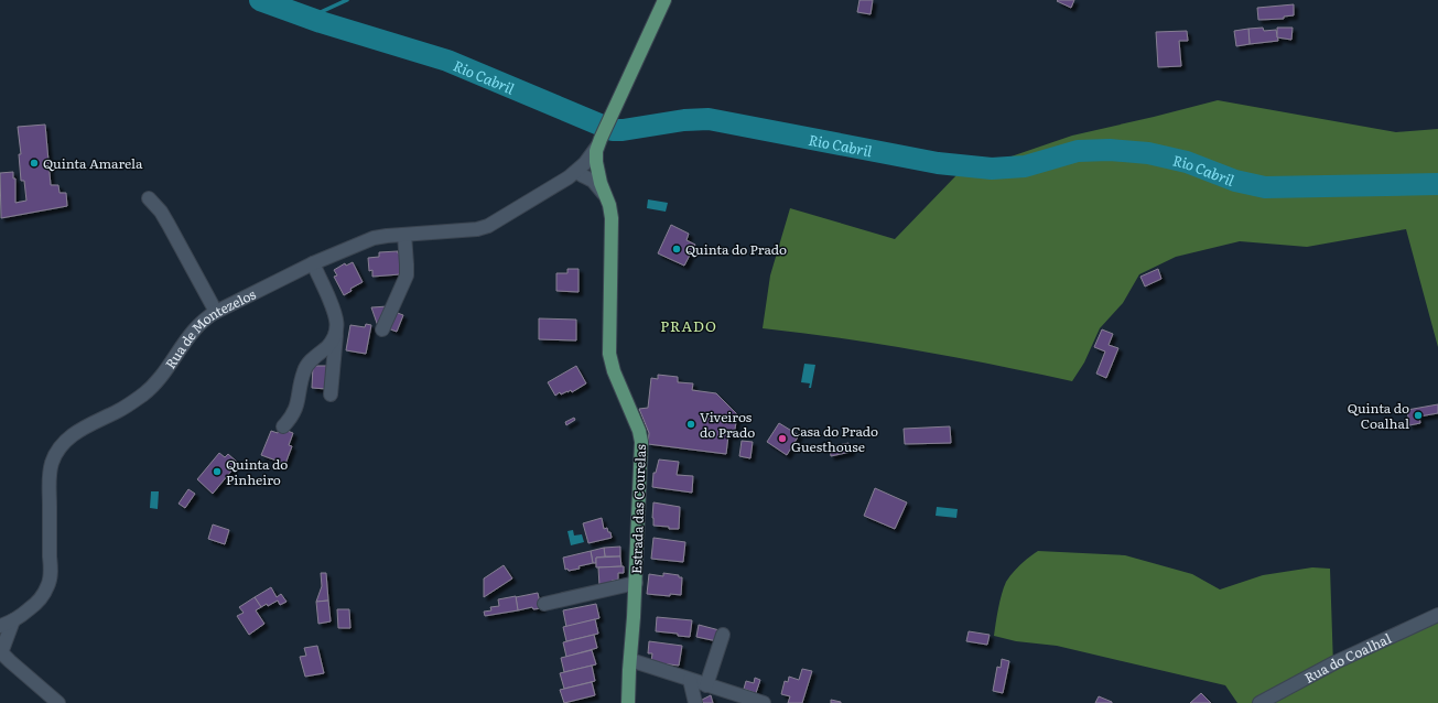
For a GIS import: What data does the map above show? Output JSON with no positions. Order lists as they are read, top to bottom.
{
  "streets": {
    "main road": ["Estrada das Courelas"],
    "street": ["Rua de Montezelos", "Rua do Coalhal"]
  },
  "crossings": [
    ["Rua de Montezelos", "Estrada das Courelas"]
  ],
  "districts": ["PRADO"],
  "water": ["Rio Cabril"],
  "places": [
    "Quinta Amarela",
    "Quinta do Prado",
    "Quinta do Coalhal",
    "Viveiros do Prado",
    "Casa do Prado Guesthouse",
    "Quinta do Pinheiro"
  ]
}
